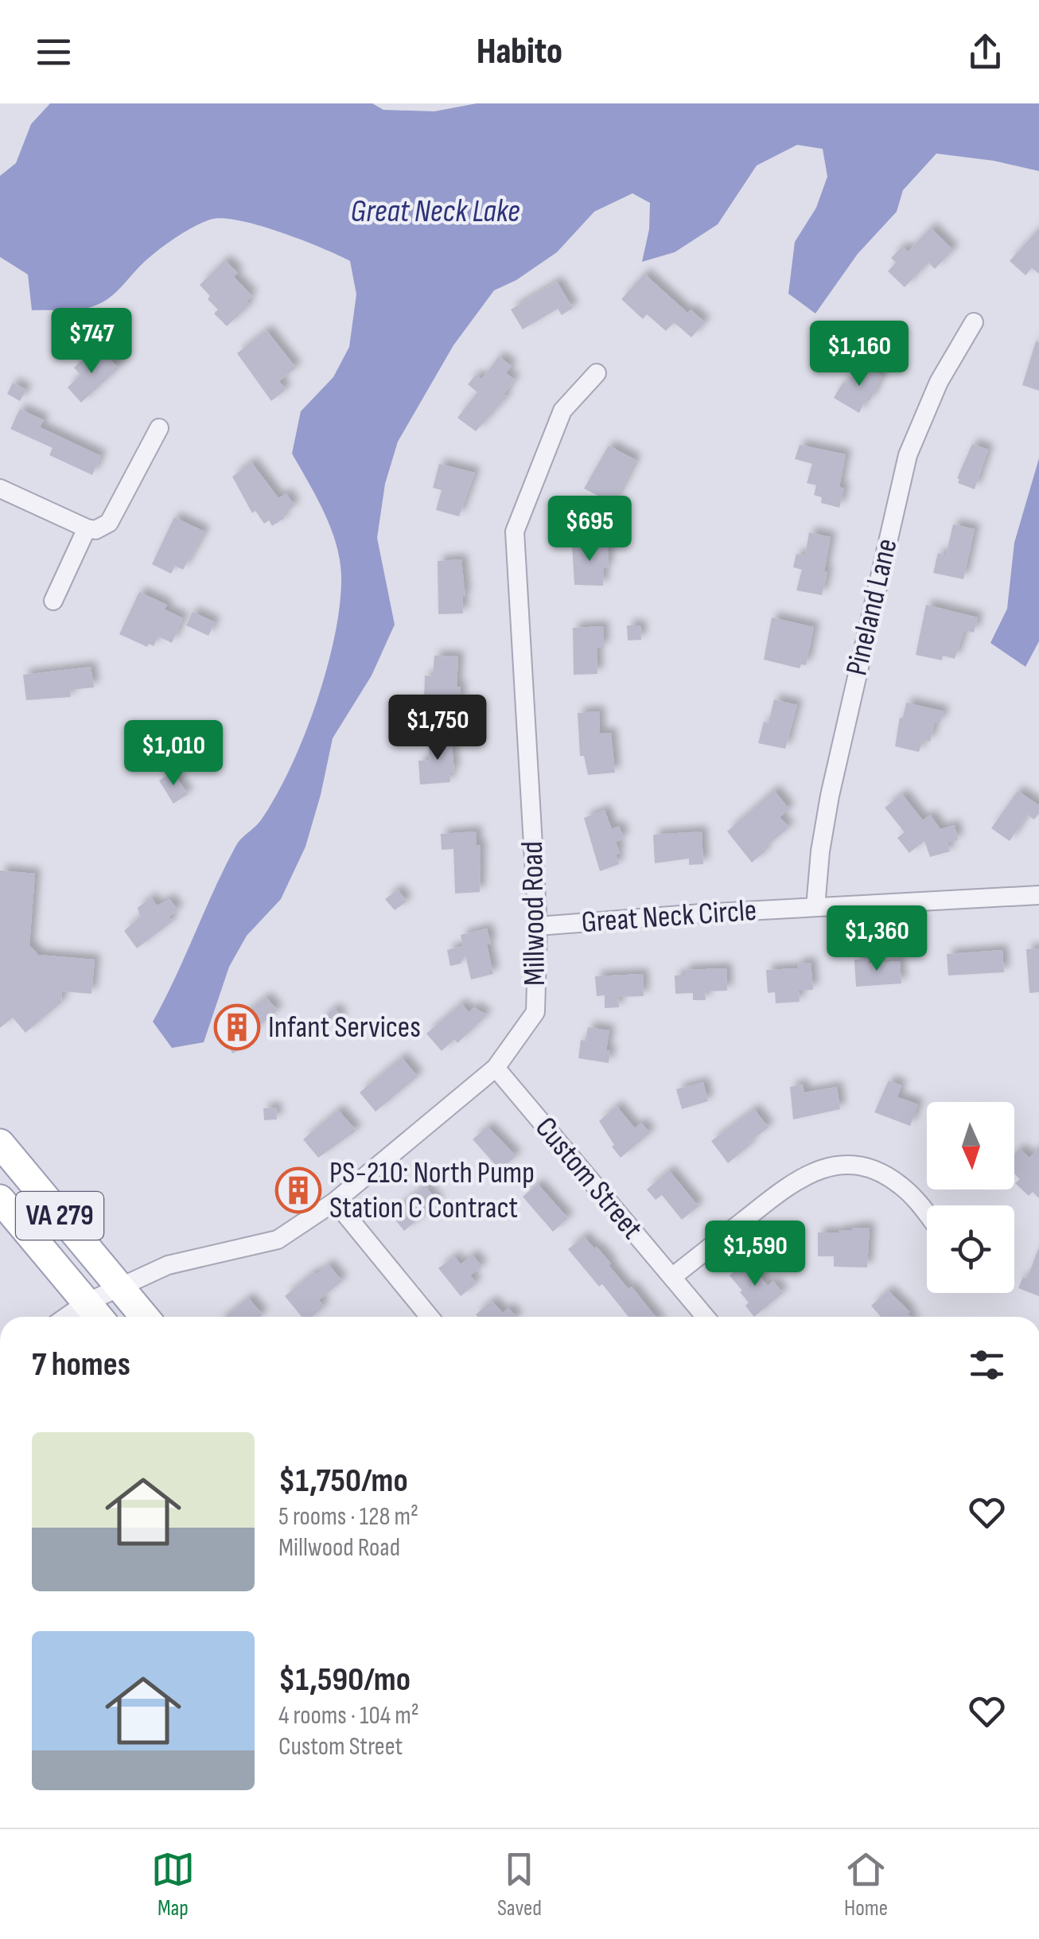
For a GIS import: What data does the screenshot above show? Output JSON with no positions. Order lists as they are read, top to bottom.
{
  "streets": {
    "main road": ["VA 279"],
    "street": [
      "Pineland Lane",
      "Millwood Road",
      "Great Neck Circle",
      "Custom Street"
    ]
  },
  "crossings": [
    ["Pineland Lane", "Great Neck Circle"],
    ["Millwood Road", "Great Neck Circle"],
    ["Millwood Road", "Custom Street"],
    ["Millwood Road", "VA 279"]
  ],
  "water": ["Great Neck Lake"],
  "places": {
    "building": ["Infant Services", "PS-210: North Pump Station C Contract"]
  },
  "north": "bottom",
  "page": {
    "header": "Habito",
    "price": [
      "$747",
      "$1,160",
      "$695",
      "$1,750",
      "$1,010",
      "$1,360",
      "$1,590"
    ],
    "heading": "7 homes",
    "list": [
      {
        "name": "$1,750/mo",
        "note": "5 rooms · 128 m² · Millwood Road"
      },
      {
        "name": "$1,590/mo",
        "note": "4 rooms · 104 m² · Custom Street"
      }
    ],
    "tabs": ["Map", "Saved", "Home"]
  }
}
